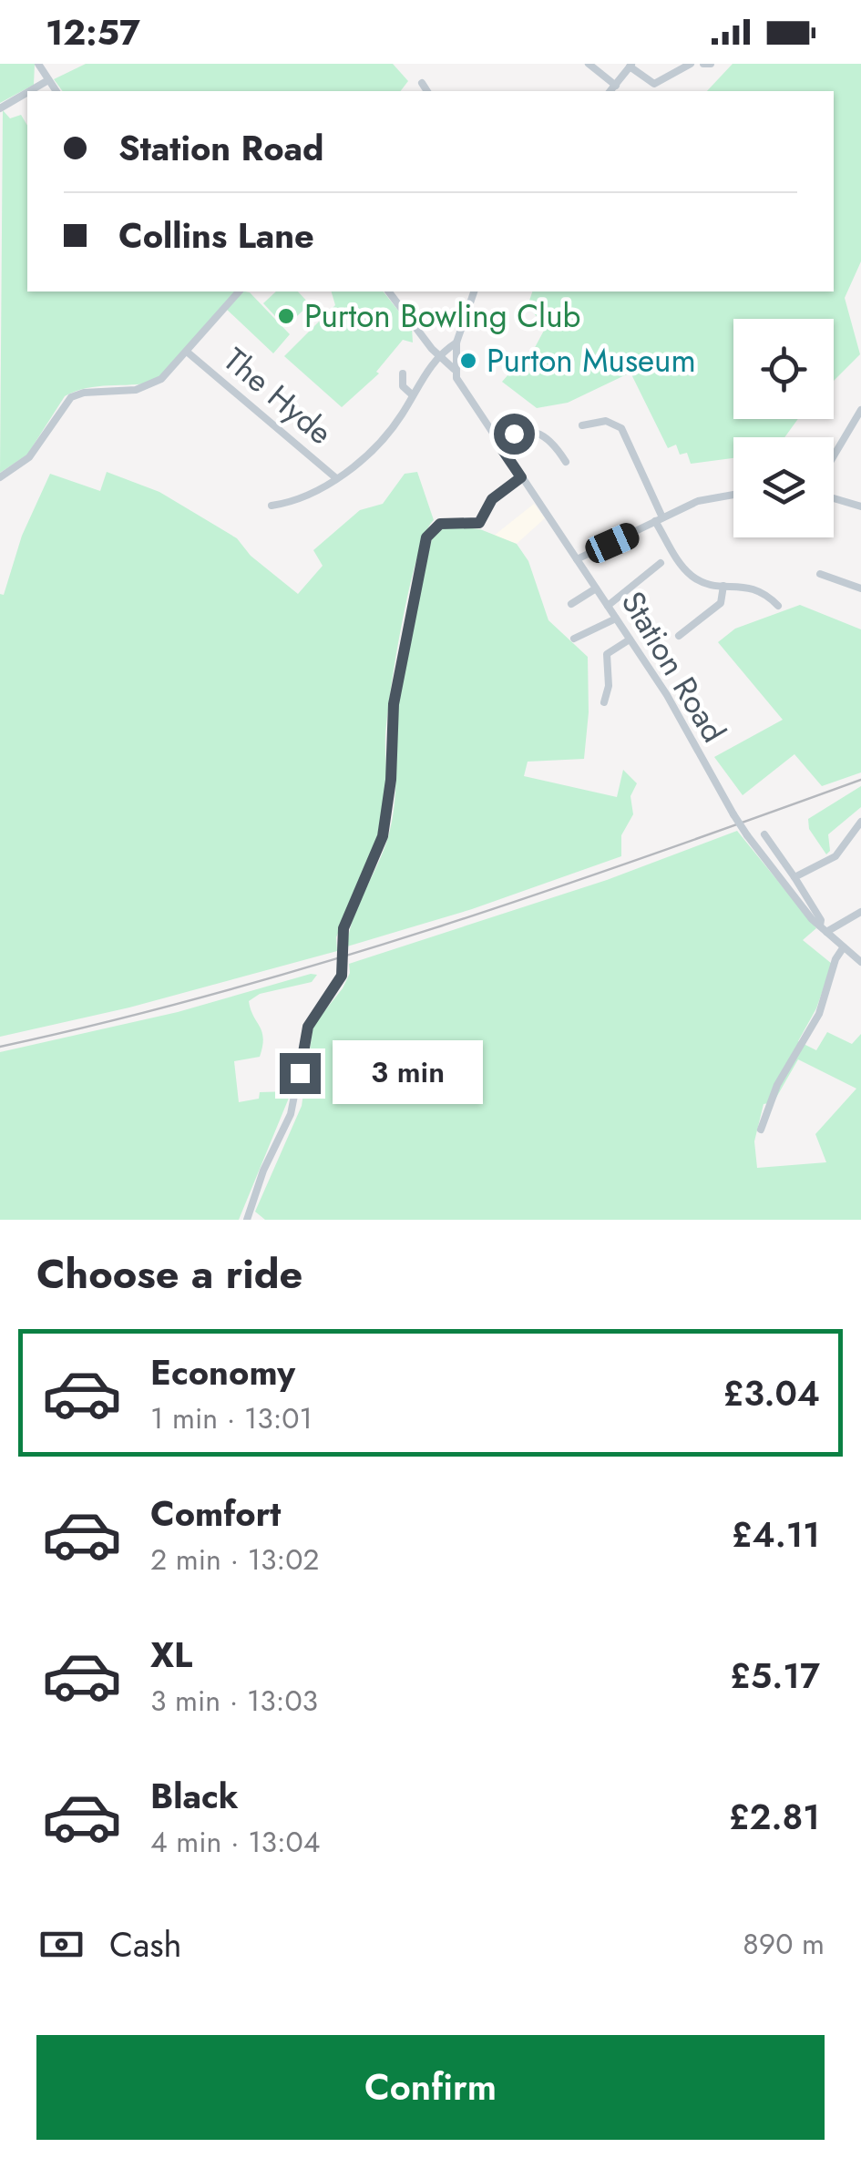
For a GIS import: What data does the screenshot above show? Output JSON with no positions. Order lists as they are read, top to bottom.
{
  "streets": {
    "street": ["The Hyde", "Station Road"]
  },
  "places": ["Purton Bowling Club", "Purton Museum"],
  "page": {
    "status": "12:57",
    "banner": ["Station Road", "Collins Lane"],
    "bubble": "3 min",
    "heading": "Choose a ride",
    "list": [
      {
        "name": "Economy",
        "note": "1 min · 13:01",
        "value": "£3.04"
      },
      {
        "name": "Comfort",
        "note": "2 min · 13:02",
        "value": "£4.11"
      },
      {
        "name": "XL",
        "note": "3 min · 13:03",
        "value": "£5.17"
      },
      {
        "name": "Black",
        "note": "4 min · 13:04",
        "value": "£2.81"
      }
    ],
    "pay": ["Cash", "890 m"],
    "buttons": "Confirm"
  }
}
